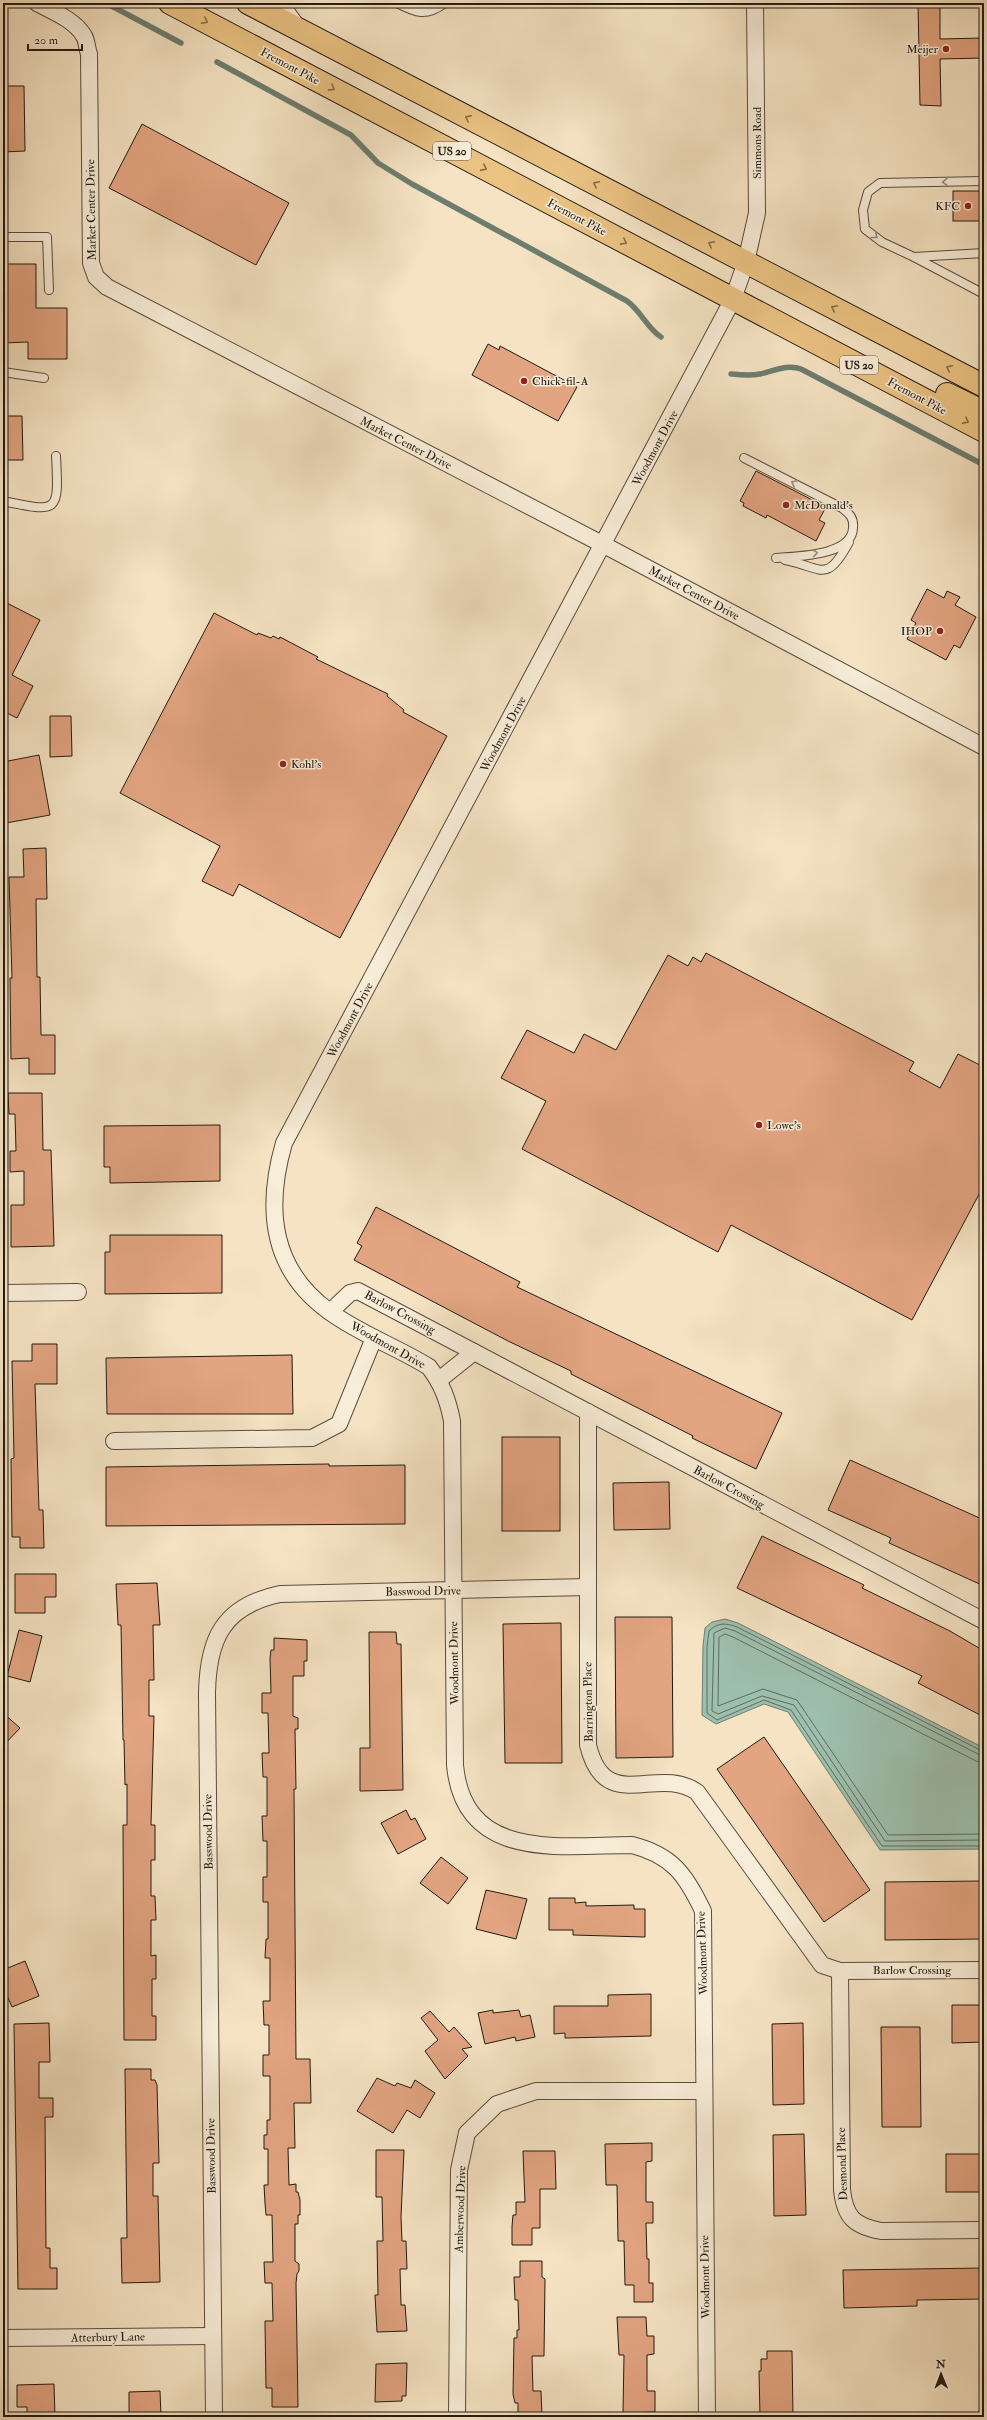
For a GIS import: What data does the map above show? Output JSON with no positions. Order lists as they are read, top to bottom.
{
  "streets": {
    "highway": ["Fremont Pike", "US 20"],
    "street": [
      "Simmons Road",
      "Market Center Drive",
      "Woodmont Drive",
      "Barlow Crossing",
      "Basswood Drive",
      "Barrington Place",
      "Desmond Place",
      "Amberwood Drive",
      "Atterbury Lane"
    ]
  },
  "crossings": [
    ["Fremont Pike", "Simmons Road"],
    ["Fremont Pike", "Woodmont Drive"],
    ["Simmons Road", "Woodmont Drive"],
    ["Market Center Drive", "Woodmont Drive"],
    ["Woodmont Drive", "Barlow Crossing"],
    ["Woodmont Drive", "Basswood Drive"],
    ["Woodmont Drive", "Amberwood Drive"],
    ["Barlow Crossing", "Barrington Place"],
    ["Barlow Crossing", "Desmond Place"],
    ["Basswood Drive", "Barrington Place"],
    ["Basswood Drive", "Atterbury Lane"],
    ["Barrington Place", "Desmond Place"]
  ],
  "places": [
    "Meijer",
    "KFC",
    "Chick-fil-A",
    "McDonald's",
    "IHOP",
    "Kohl's",
    "Lowe's"
  ],
  "scale_bar": "20 m",
  "north": "top"
}
